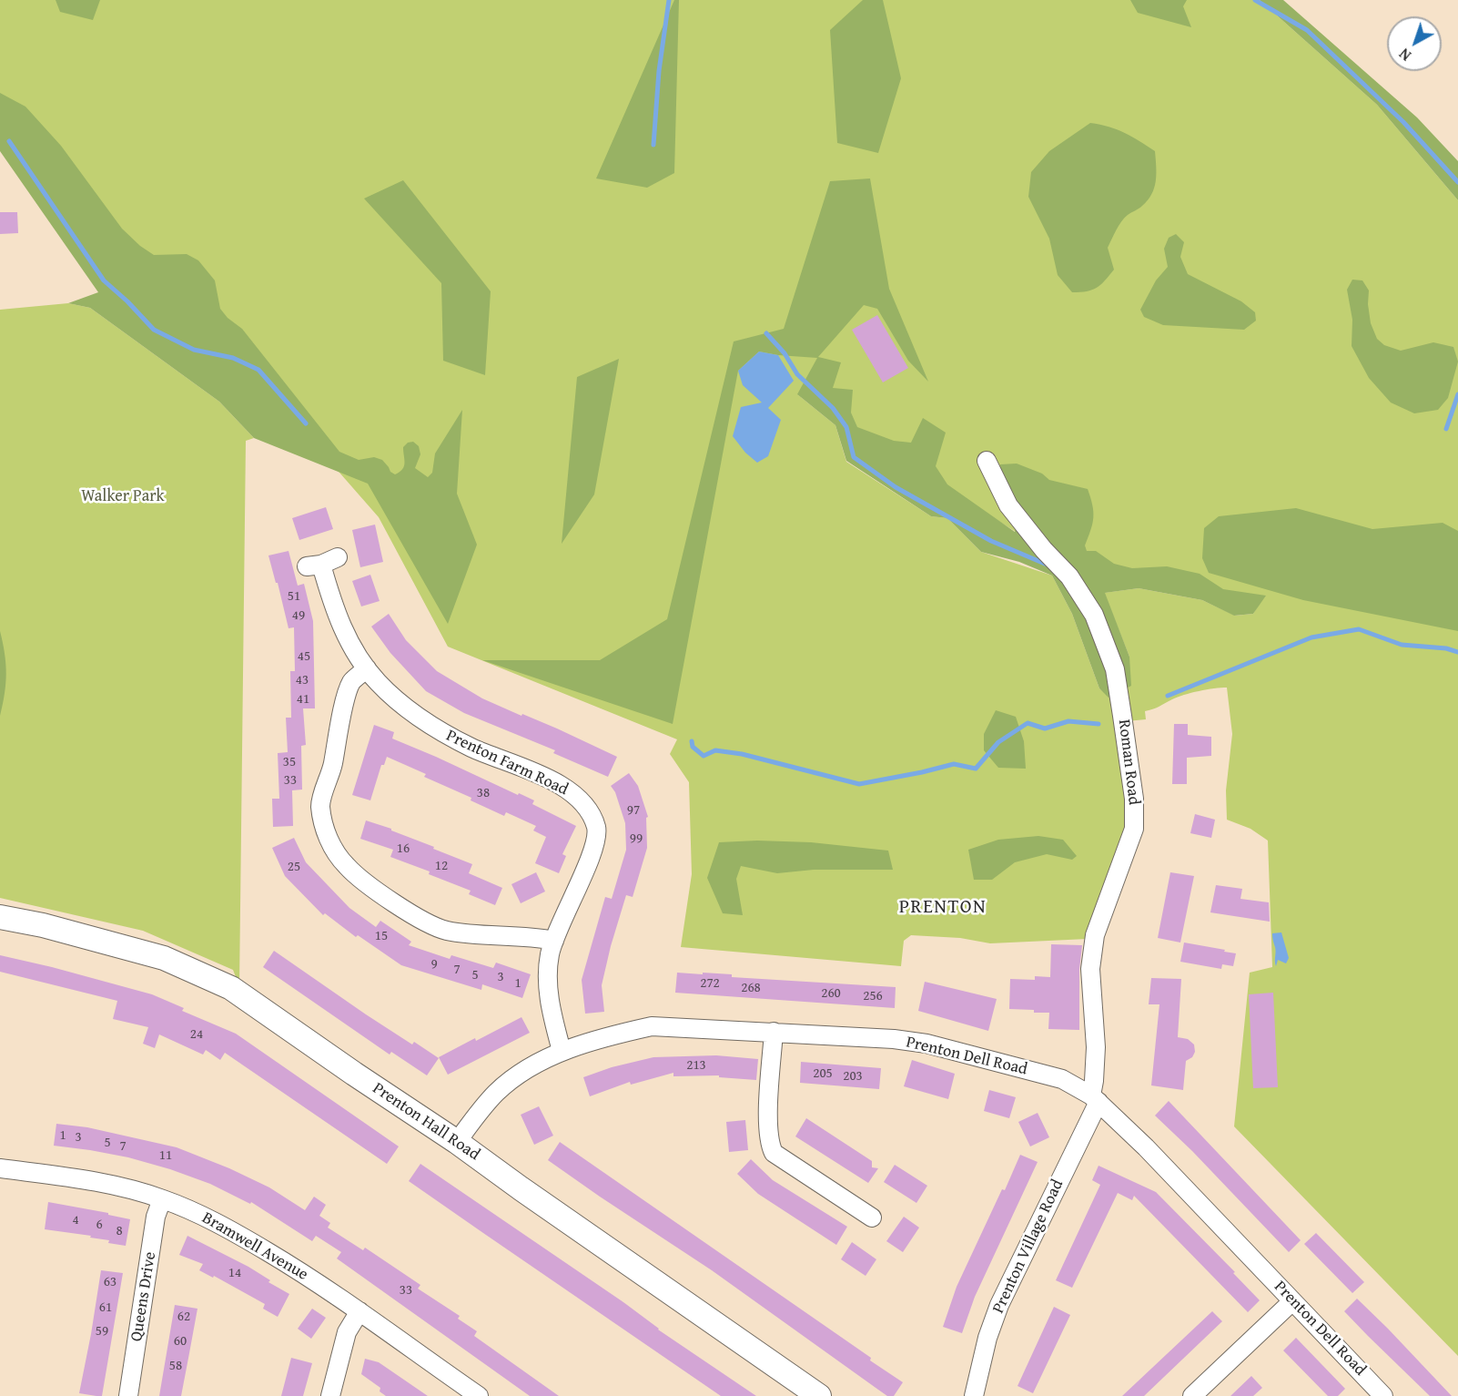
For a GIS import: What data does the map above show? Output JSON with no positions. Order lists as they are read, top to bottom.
{
  "streets": {
    "street": [
      "Roman Road",
      "Prenton Farm Road",
      "Prenton Dell Road",
      "Prenton Hall Road",
      "Bramwell Avenue",
      "Prenton Village Road",
      "Queens Drive"
    ]
  },
  "crossings": [
    ["Roman Road", "Prenton Dell Road"],
    ["Roman Road", "Prenton Village Road"],
    ["Prenton Farm Road", "Prenton Dell Road"],
    ["Prenton Dell Road", "Prenton Hall Road"],
    ["Prenton Dell Road", "Prenton Village Road"],
    ["Bramwell Avenue", "Queens Drive"]
  ],
  "districts": ["PRENTON"],
  "parks": ["Walker Park"],
  "house_numbers": [
    "51",
    "49",
    "45",
    "43",
    "41",
    "35",
    "33",
    "38",
    "97",
    "99",
    "16",
    "12",
    "25",
    "15",
    "9",
    "7",
    "5",
    "3",
    "1",
    "272",
    "268",
    "260",
    "256",
    "24",
    "213",
    "205",
    "203",
    "1",
    "3",
    "5",
    "7",
    "11",
    "4",
    "6",
    "8",
    "14",
    "63",
    "33",
    "61",
    "62",
    "59",
    "60",
    "58"
  ],
  "north": "bottom left"
}
